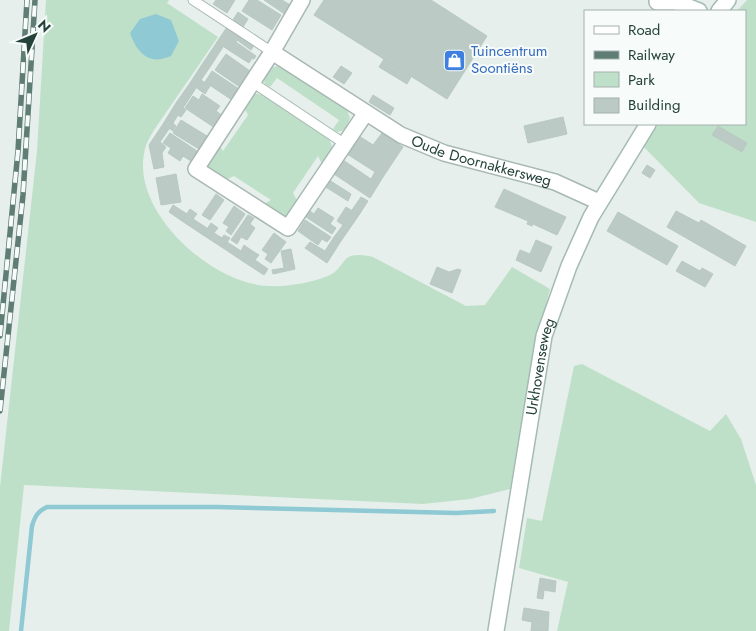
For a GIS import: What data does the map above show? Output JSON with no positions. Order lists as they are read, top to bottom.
{
  "streets": {
    "street": ["Oude Doornakkersweg", "Urkhovenseweg"]
  },
  "crossings": [
    ["Oude Doornakkersweg", "Urkhovenseweg"]
  ],
  "places": {
    "shop": ["Tuincentrum Soontiëns"]
  },
  "legend": [
    "Road",
    "Railway",
    "Park",
    "Building"
  ],
  "north": "top right"
}
